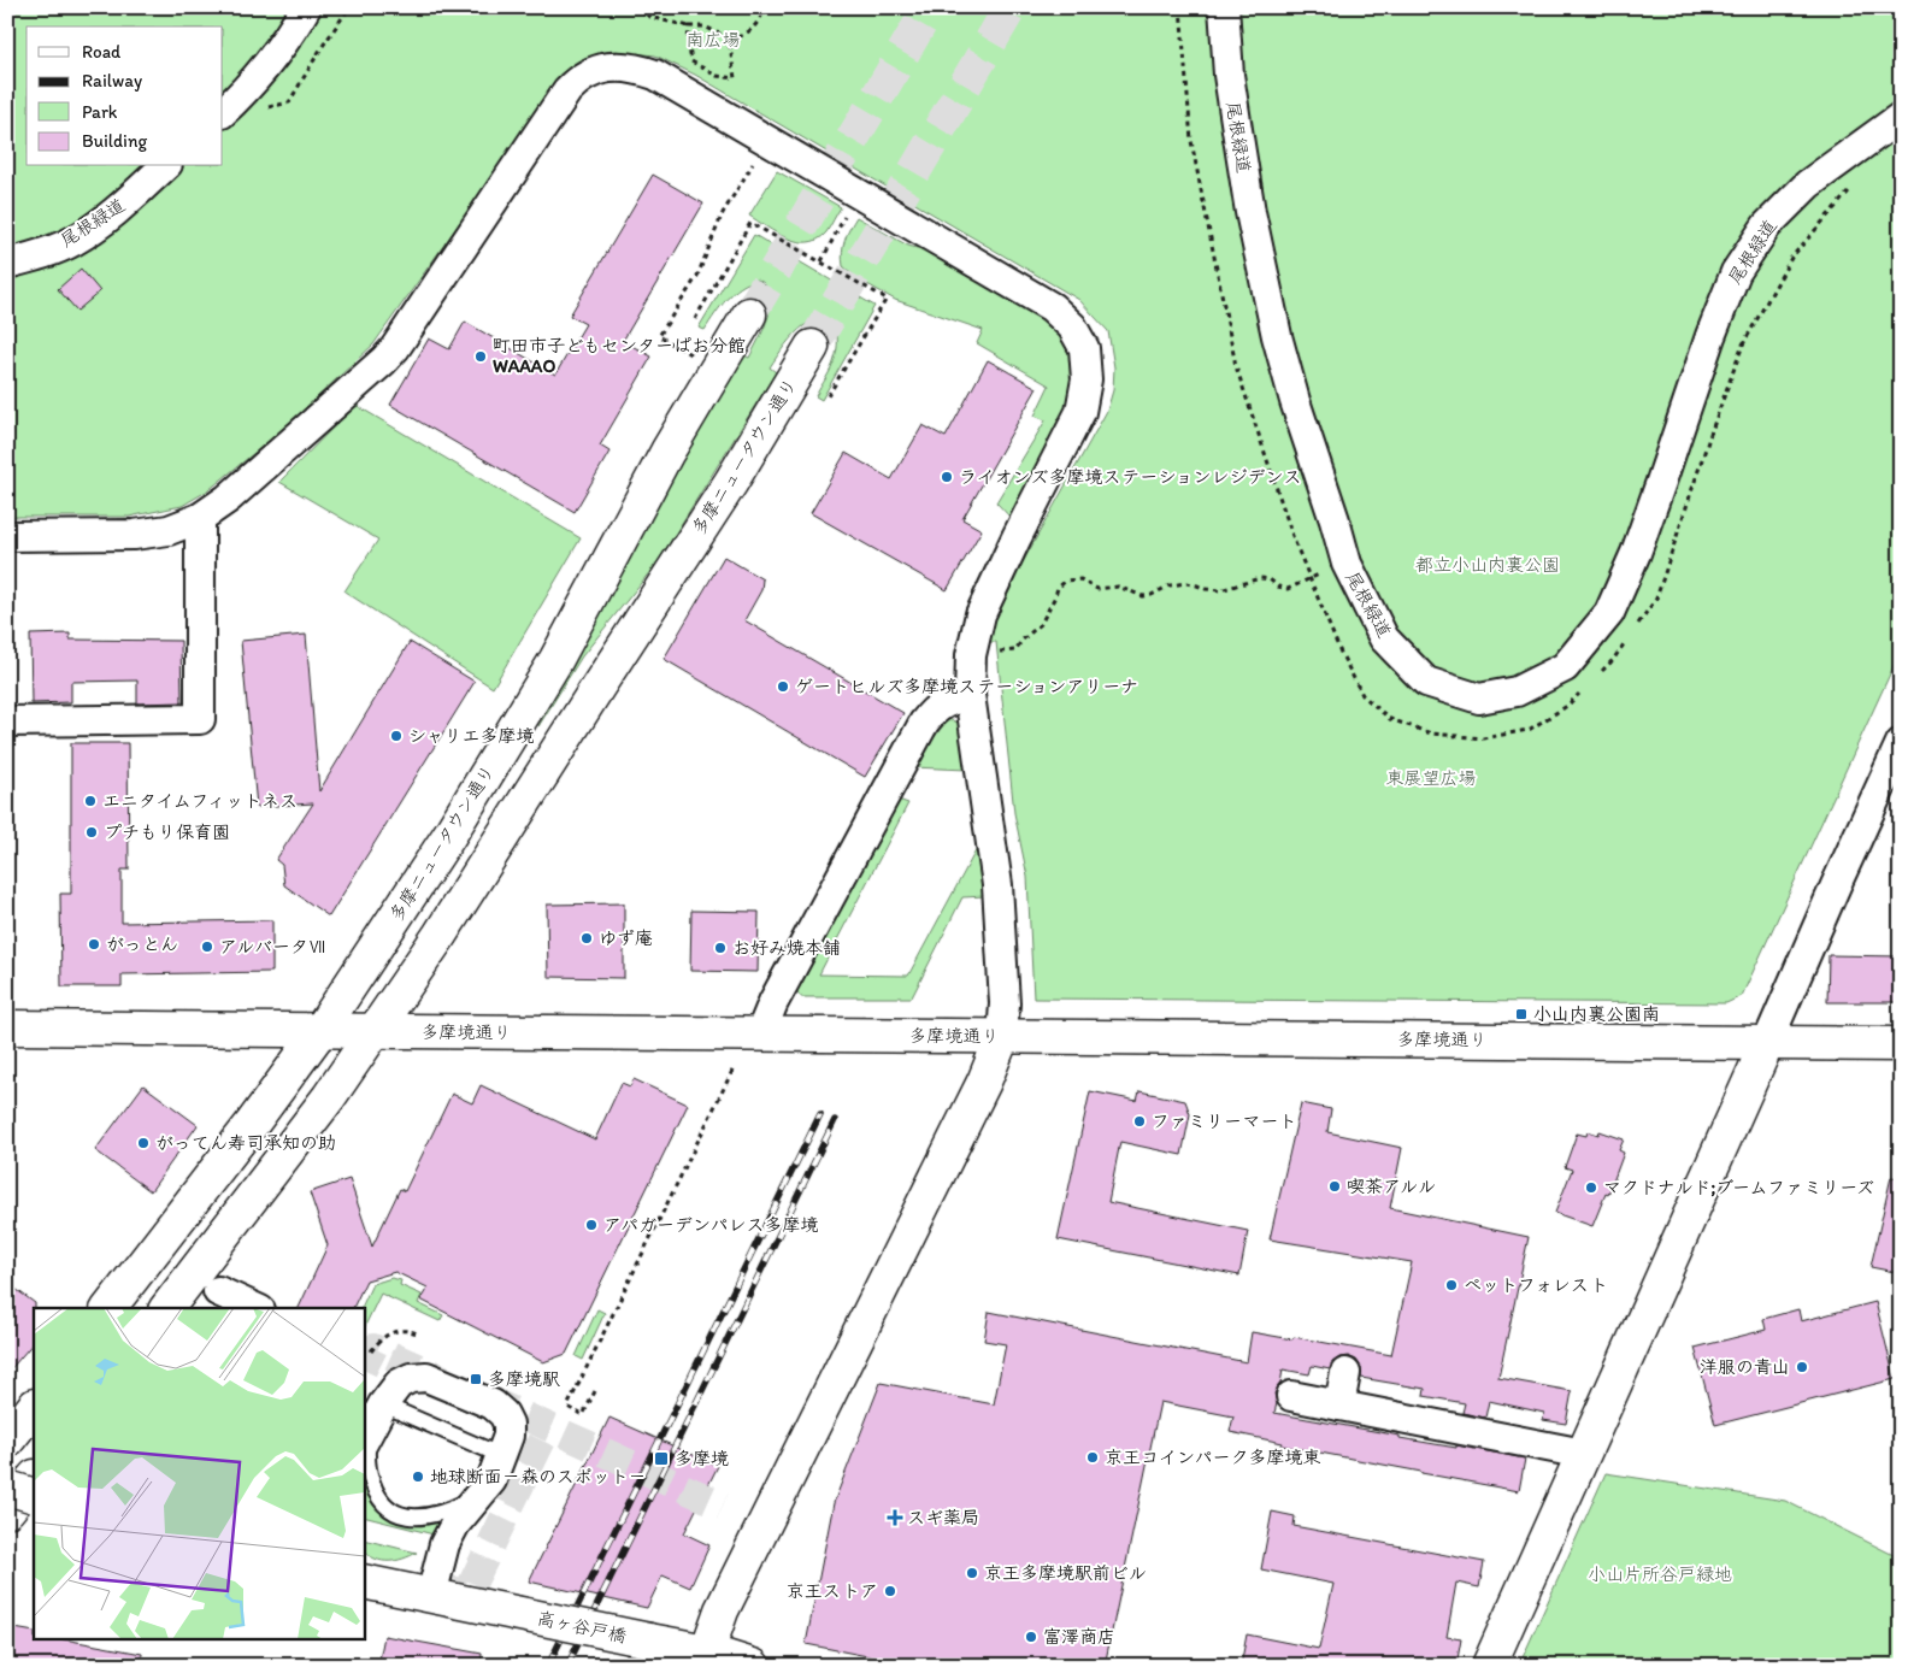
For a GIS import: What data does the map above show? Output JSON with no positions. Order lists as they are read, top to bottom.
{
  "streets": {
    "street": [
      "尾根緑道",
      "多摩ニュータウン通り",
      "多摩境通り",
      "高ヶ谷戸橋"
    ]
  },
  "crossings": [
    ["多摩ニュータウン通り", "多摩境通り"]
  ],
  "parks": [
    "南広場",
    "都立小山内裏公園",
    "東展望広場",
    "小山片所谷戸緑地"
  ],
  "places": {
    "other": [
      "町田市子どもセンターぱお分館 WAAAO",
      "ライオンズ多摩境ステーションレジデンス",
      "ゲートヒルズ多摩境ステーションアリーナ",
      "シャリエ多摩境",
      "エニタイムフィットネス",
      "プチもり保育園",
      "ゆず庵",
      "がっとん",
      "アルバータⅦ",
      "お好み焼本舗",
      "ファミリーマート",
      "がってん寿司承知の助",
      "喫茶アルル",
      "マクドナルド;ブームファミリーズ",
      "アパガーデンパレス多摩境",
      "ペットフォレスト",
      "洋服の青山",
      "京王コインパーク多摩境東",
      "地球断面－森のスポット－",
      "京王多摩境駅前ビル",
      "京王ストア",
      "富澤商店"
    ],
    "transit": ["小山内裏公園南", "多摩境駅", "多摩境"],
    "health": ["スギ薬局"]
  },
  "legend": [
    "Road",
    "Railway",
    "Park",
    "Building"
  ]
}
